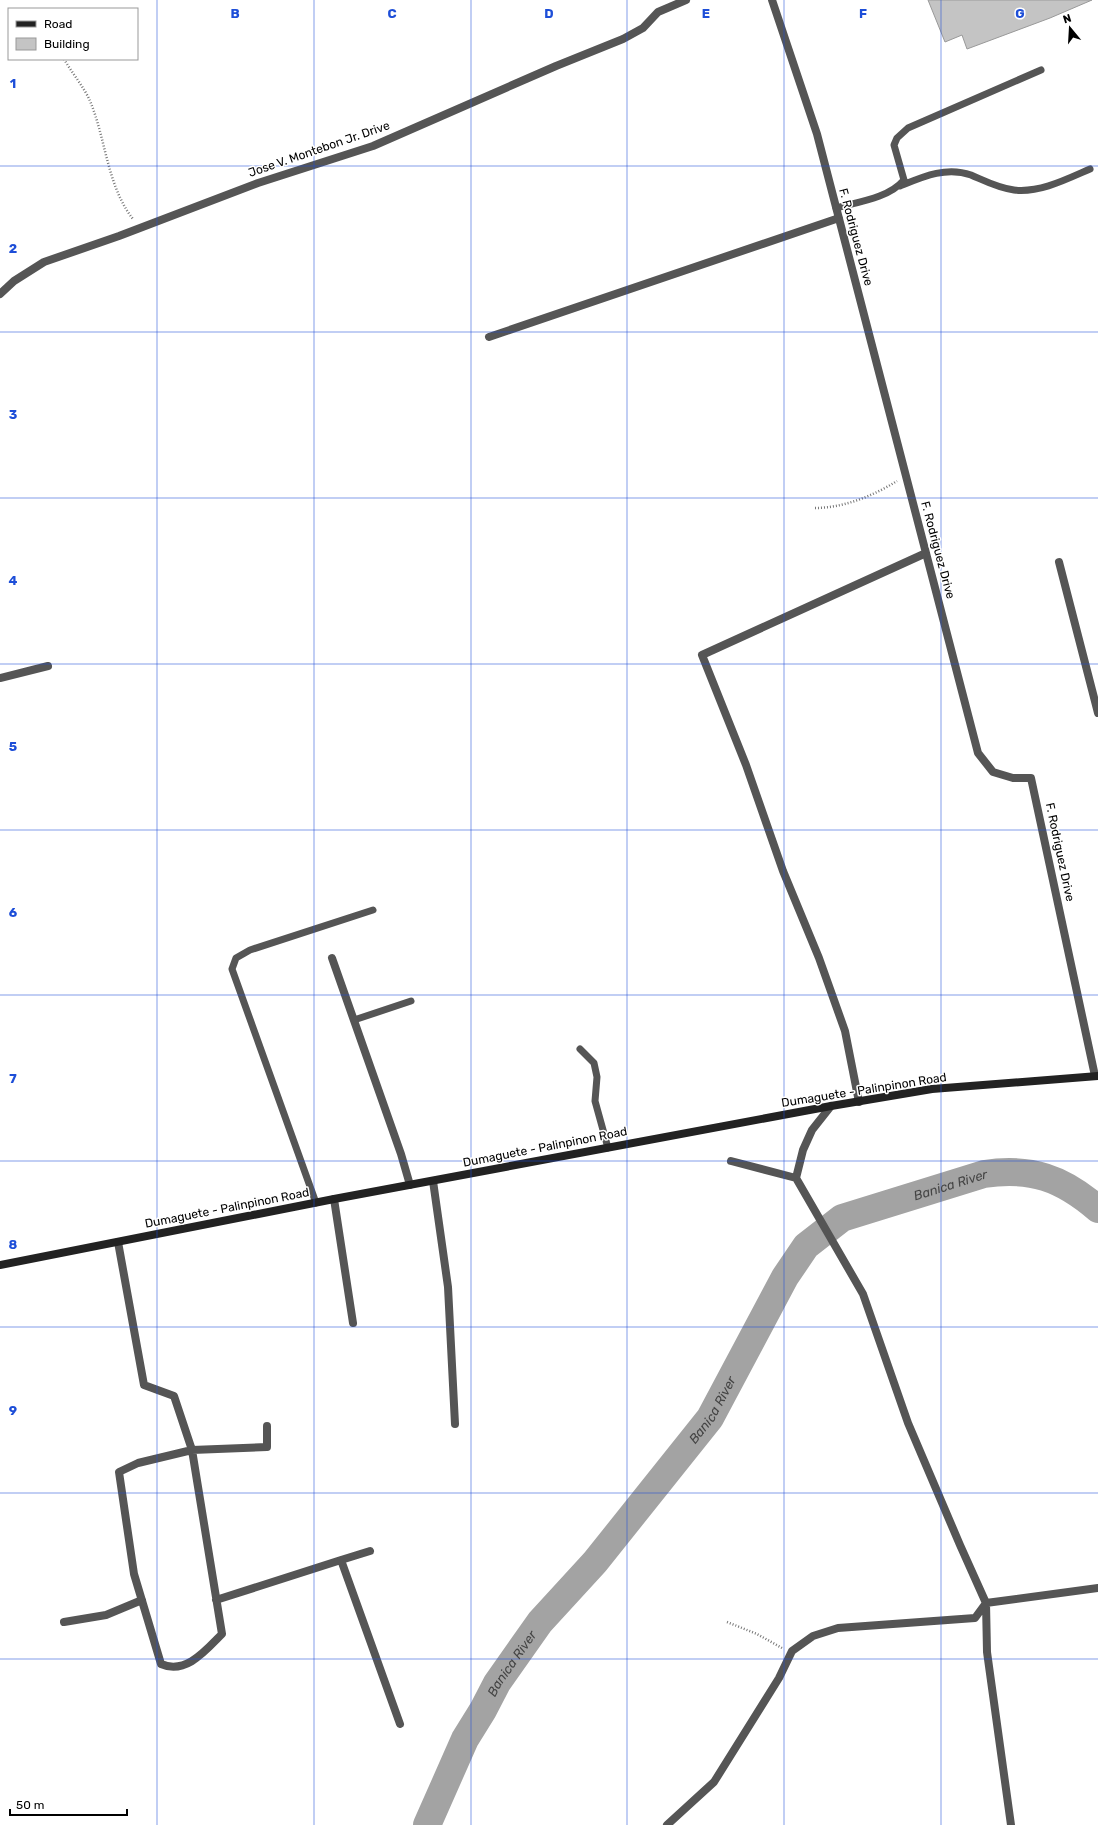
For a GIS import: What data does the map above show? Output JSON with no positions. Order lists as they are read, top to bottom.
{
  "streets": {
    "main road": ["Dumaguete - Palinpinon Road"],
    "street": ["Jose V. Montebon Jr. Drive", "F. Rodriguez Drive"]
  },
  "crossings": [
    ["F. Rodriguez Drive", "Dumaguete - Palinpinon Road"]
  ],
  "water": ["Banica River"],
  "legend": ["Road", "Building"],
  "scale_bar": "50 m",
  "north": "top",
  "grid": {
    "columns": [
      "B",
      "C",
      "D",
      "E",
      "F",
      "G"
    ],
    "rows": [
      "1",
      "2",
      "3",
      "4",
      "5",
      "6",
      "7",
      "8",
      "9"
    ]
  }
}
